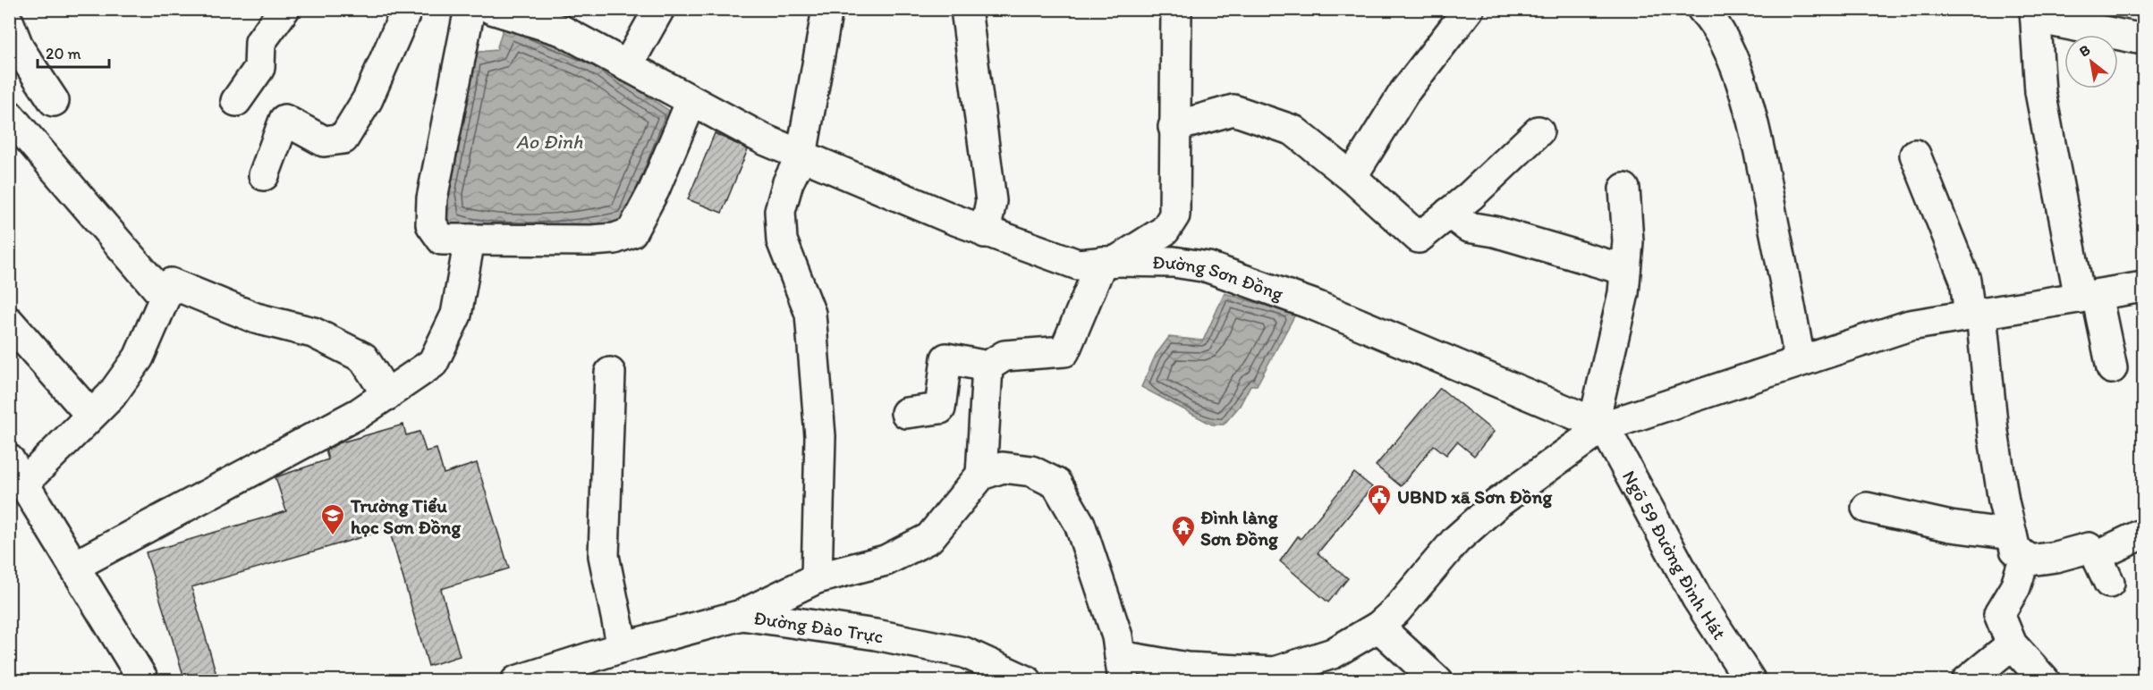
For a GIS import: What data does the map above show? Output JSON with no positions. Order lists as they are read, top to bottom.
{
  "streets": {
    "street": ["Đường Sơn Đồng", "Ngõ 59 Đường Đình Hát", "Đường Đào Trực"]
  },
  "crossings": [
    ["Đường Sơn Đồng", "Ngõ 59 Đường Đình Hát"]
  ],
  "water": ["Ao Đình"],
  "places": {
    "public building": ["UBND xã Sơn Đồng"],
    "school or university": ["Trường Tiểu học Sơn Đồng"],
    "temple": ["Đình làng Sơn Đồng"]
  },
  "scale_bar": "20 m",
  "north": "top left"
}
